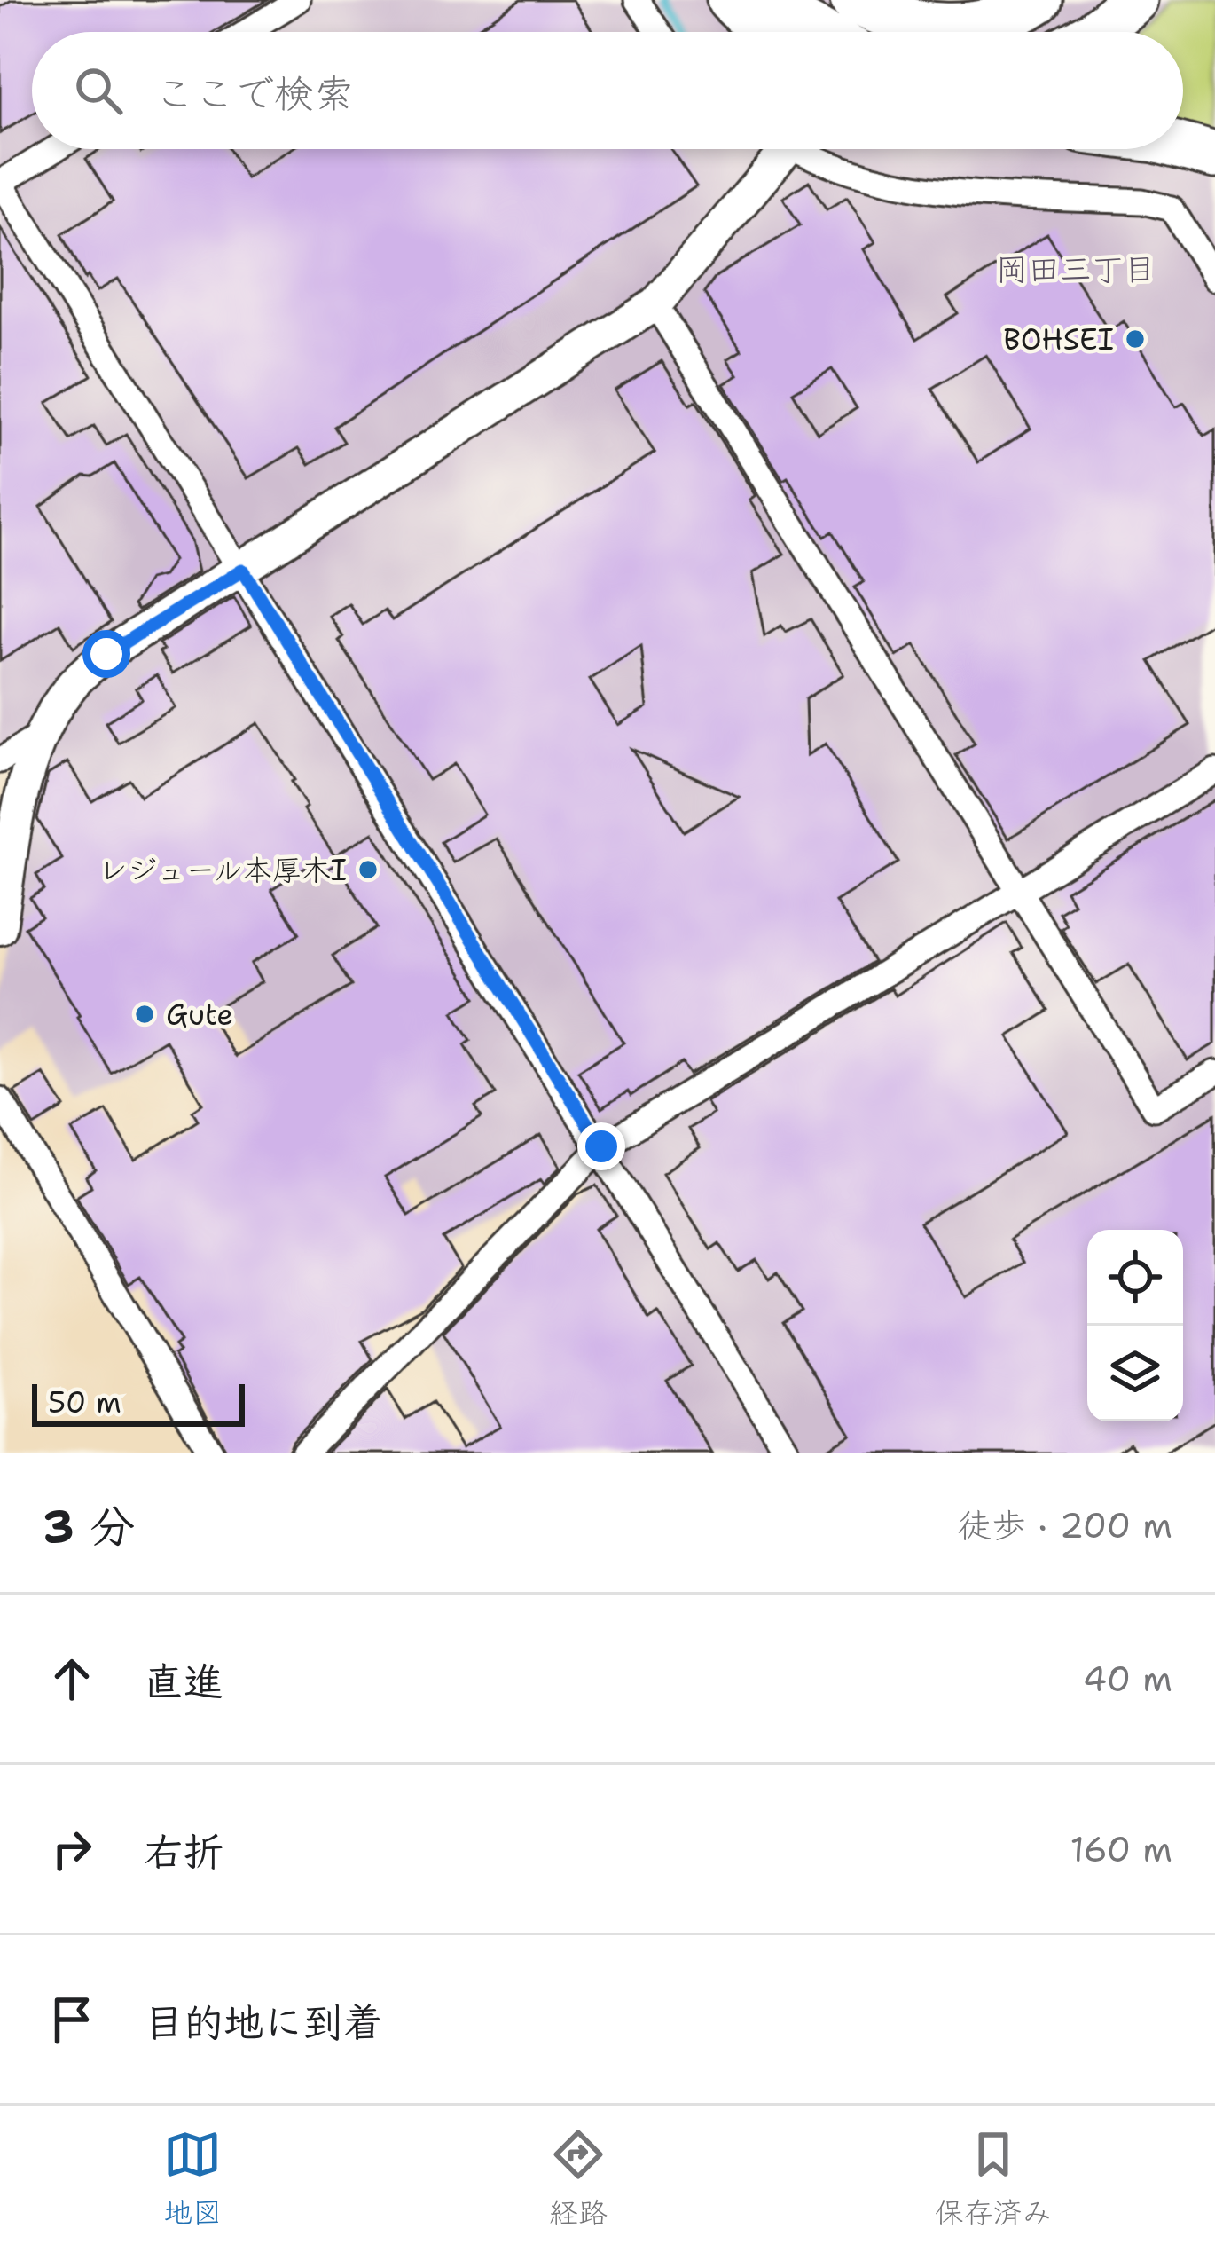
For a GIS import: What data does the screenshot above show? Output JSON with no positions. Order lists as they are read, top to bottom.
{
  "districts": ["岡田三丁目"],
  "places": ["BOHSEI", "レジュール本厚木I", "Gute"],
  "scale_bar": "50 m",
  "page": {
    "search": "ここで検索",
    "scale": "50 m",
    "heading": ["3 分", "徒歩 · 200 m"],
    "list": [
      ["直進", "40 m"],
      ["右折", "160 m"],
      "目的地に到着"
    ],
    "nav": ["地図", "経路", "保存済み"]
  }
}
